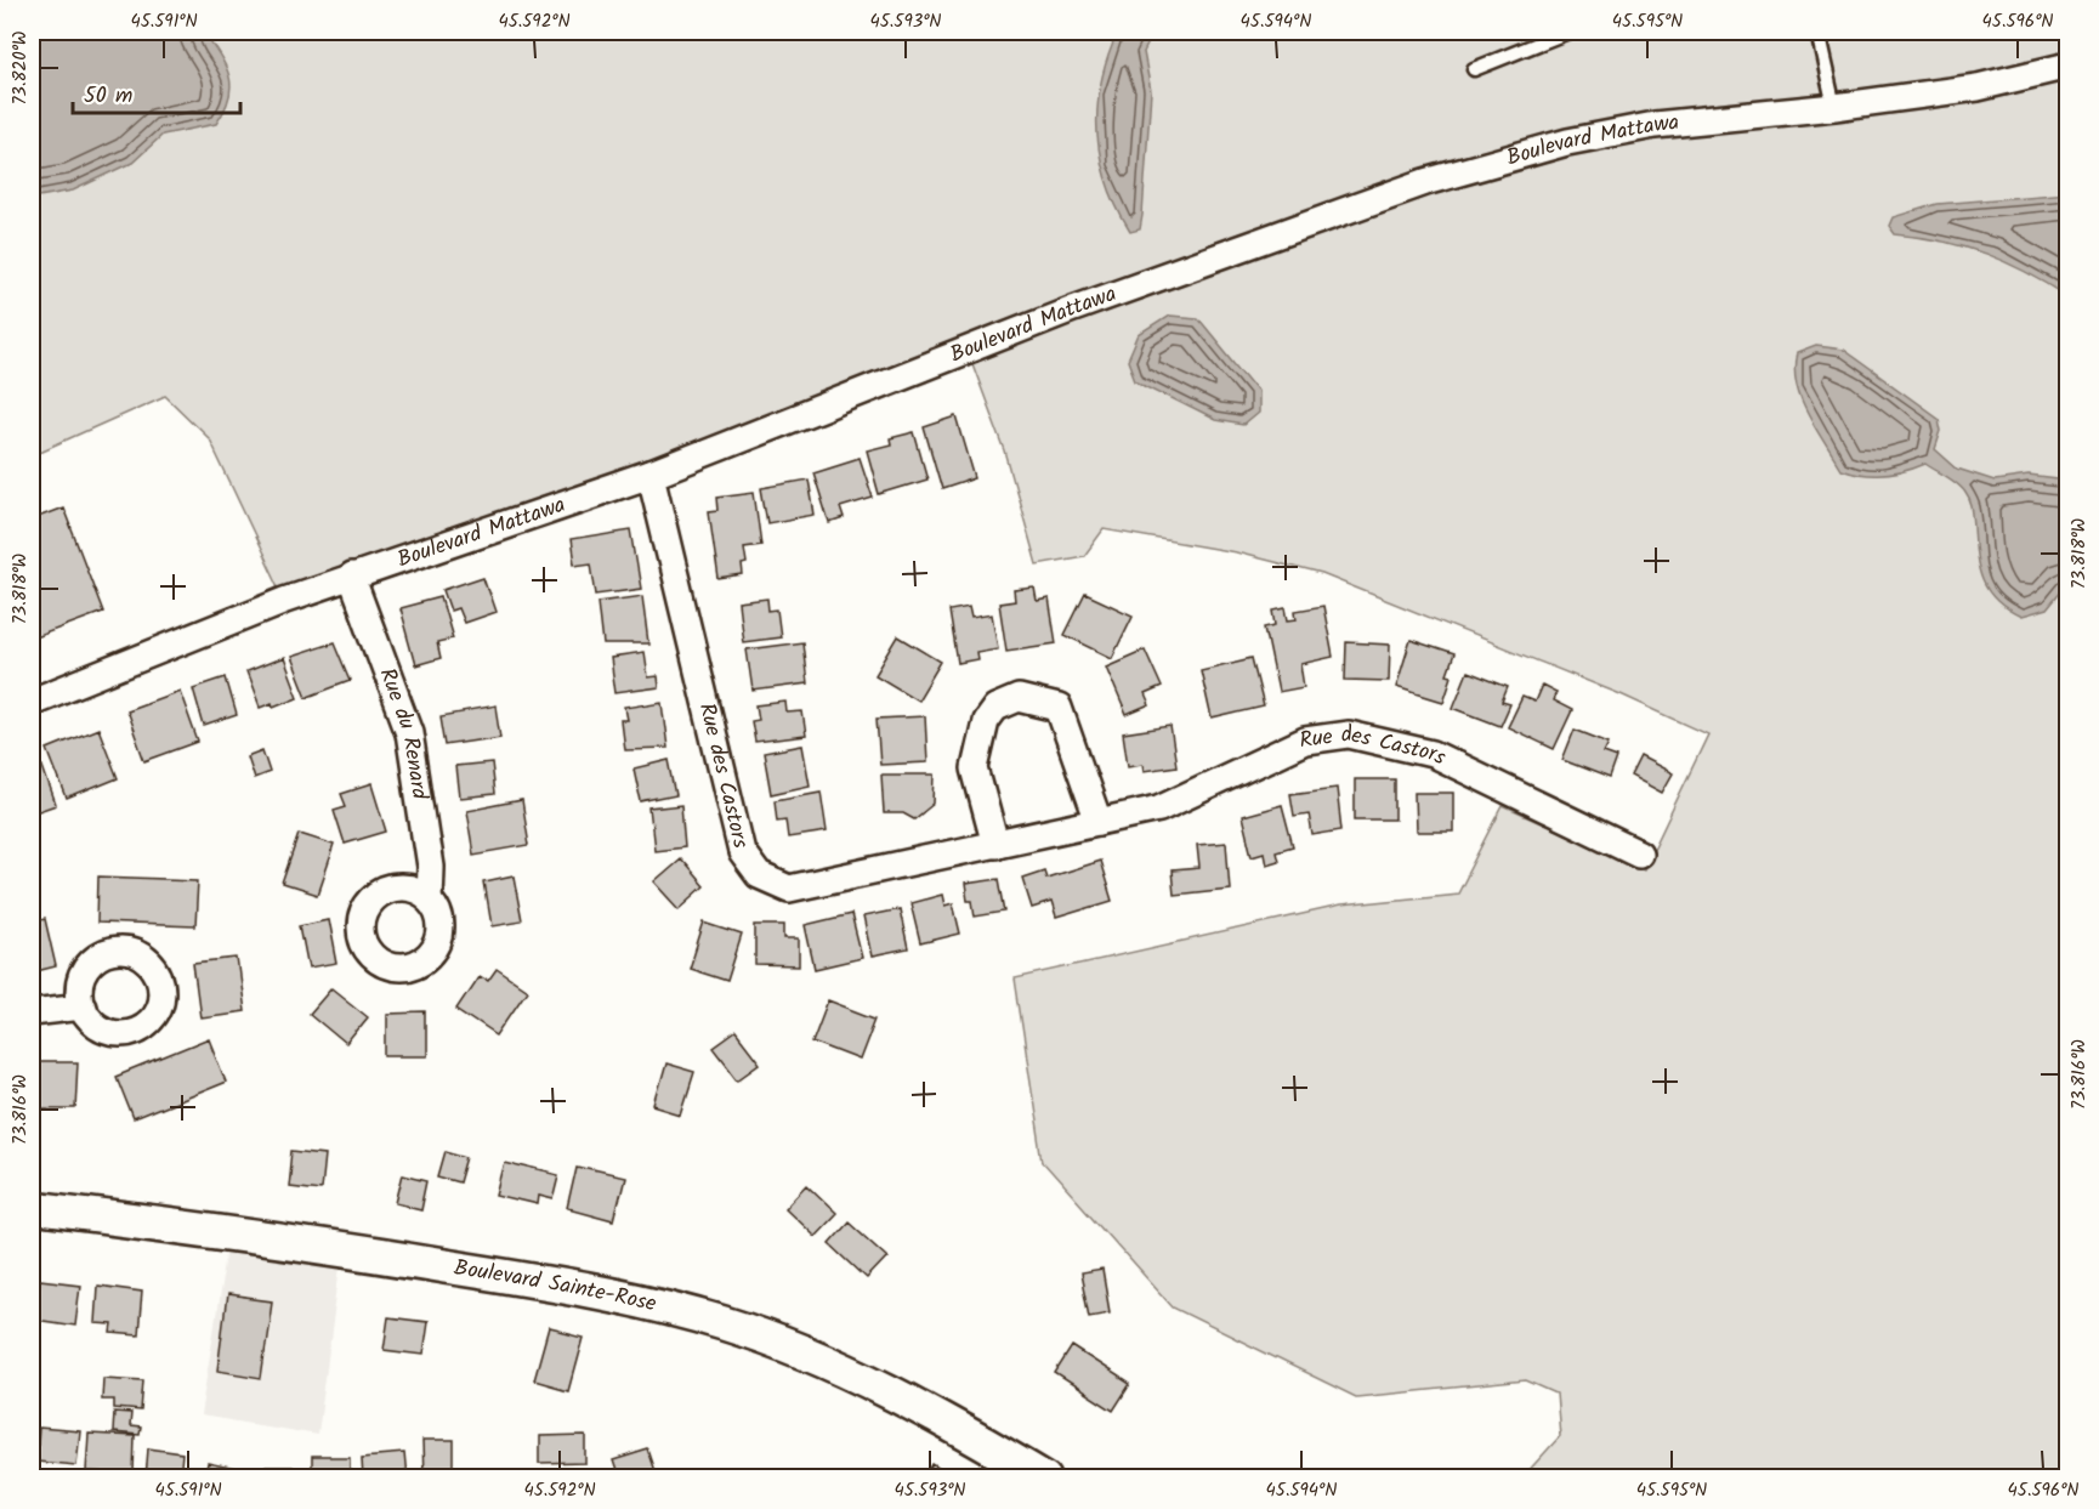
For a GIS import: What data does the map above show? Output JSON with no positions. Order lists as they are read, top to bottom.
{
  "streets": {
    "street": [
      "Boulevard Mattawa",
      "Rue du Renard",
      "Rue des Castors",
      "Boulevard Sainte-Rose"
    ]
  },
  "crossings": [
    ["Boulevard Mattawa", "Rue du Renard"],
    ["Boulevard Mattawa", "Rue des Castors"]
  ],
  "scale_bar": "50 m",
  "coordinates": [
    "45.591°N",
    "45.592°N",
    "45.593°N",
    "45.594°N",
    "45.595°N",
    "45.596°N",
    "73.820°W",
    "73.818°W",
    "73.816°W"
  ]
}
